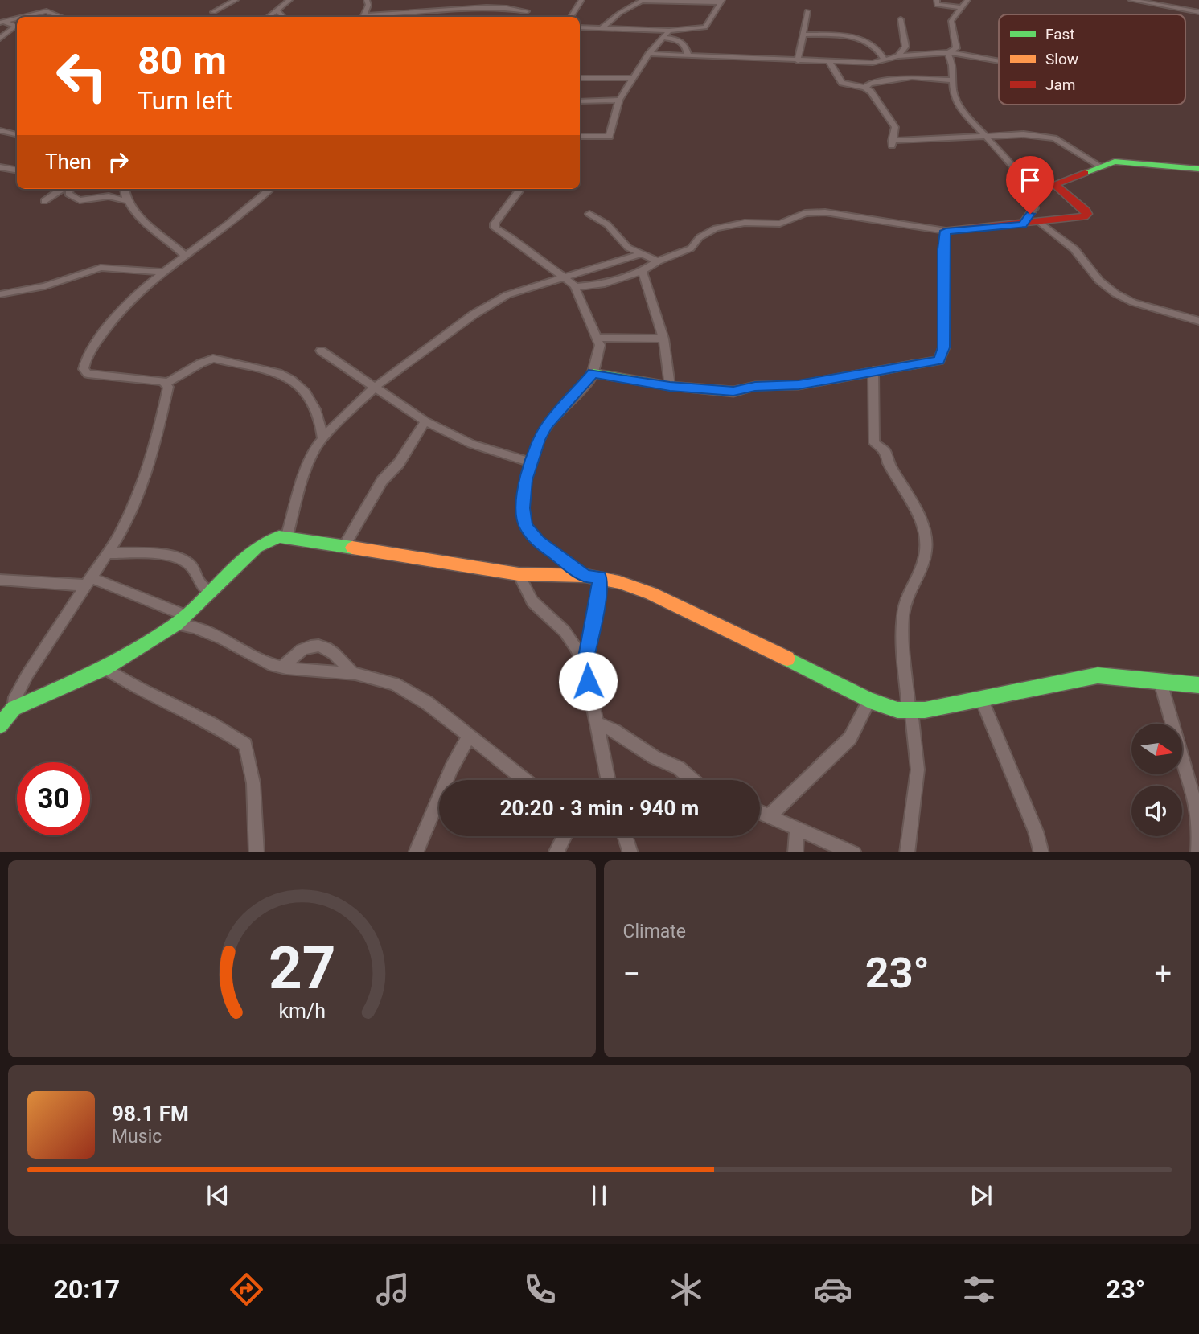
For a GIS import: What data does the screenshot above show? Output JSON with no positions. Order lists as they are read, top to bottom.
{
  "legend": ["Fast", "Slow", "Jam"],
  "north": "right",
  "page": {
    "turn": ["80 m", "Turn left"],
    "then": "Then",
    "limit": "30",
    "trip": "20:20 · 3 min · 940 m",
    "tile": "Climate",
    "heat": ["−", "23°", "+"],
    "song": ["98.1 FM", "Music"],
    "tabs": ["20:17", "23°"],
    "gauge": ["27", "km/h"]
  }
}
